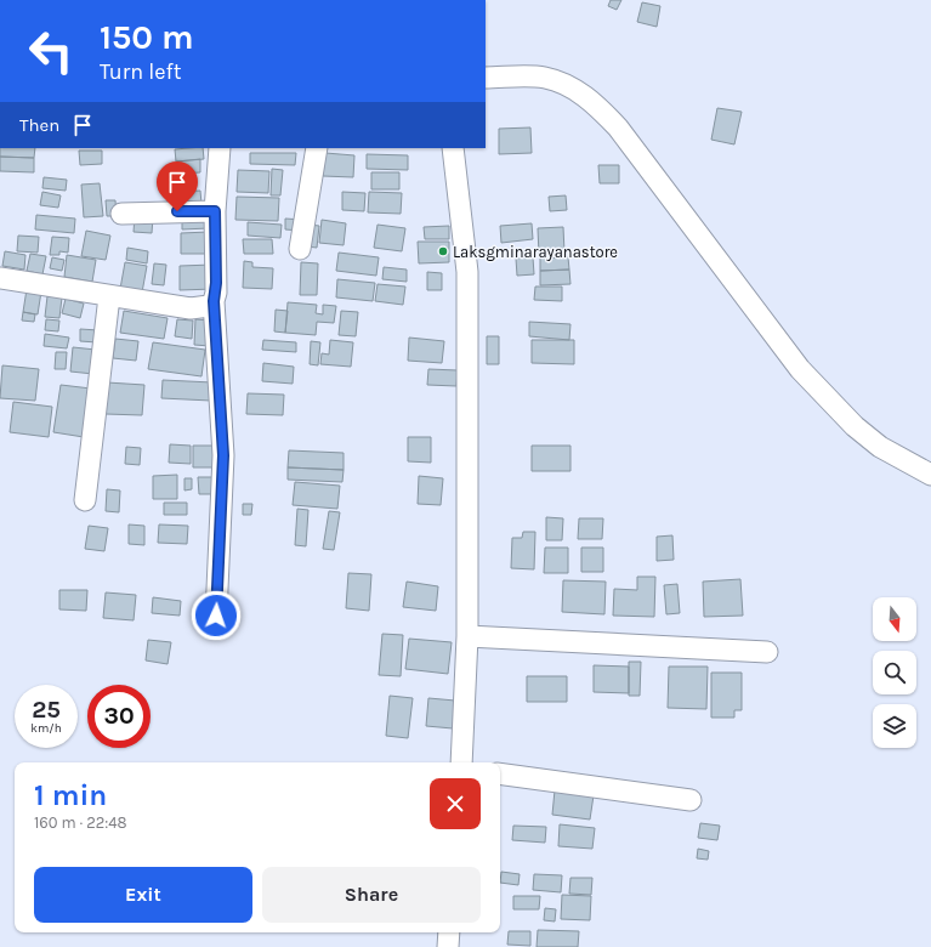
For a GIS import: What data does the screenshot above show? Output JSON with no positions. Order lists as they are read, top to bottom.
{
  "places": ["Laksgminarayanastore"],
  "north": "bottom",
  "page": {
    "turn": ["150 m", "Turn left"],
    "then": "Then",
    "speed": "25 km/h",
    "limit": "30",
    "heading": ["1 min", "160 m · 22:48"],
    "buttons": ["Exit", "Share"]
  }
}
